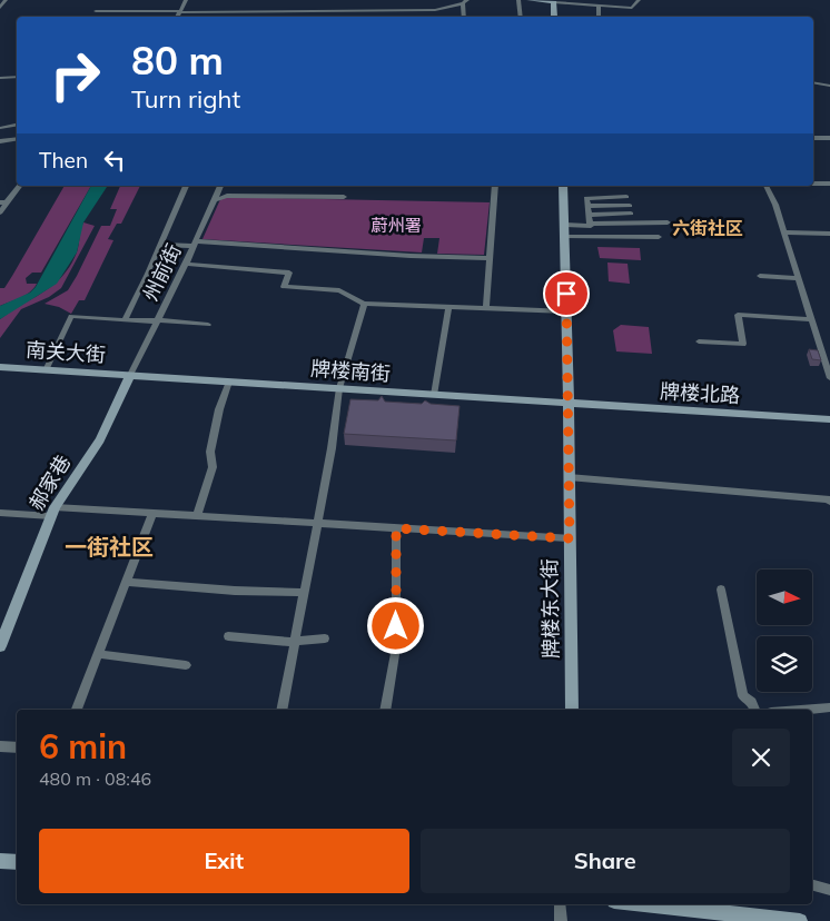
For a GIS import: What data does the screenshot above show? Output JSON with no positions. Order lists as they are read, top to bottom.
{
  "streets": {
    "main road": [
      "南关大街",
      "牌楼南街",
      "牌楼北路",
      "郝家巷",
      "牌楼东大街"
    ],
    "street": ["州前街"]
  },
  "crossings": [
    ["州前街", "南关大街"],
    ["州前街", "牌楼南街"],
    ["州前街", "郝家巷"],
    ["南关大街", "牌楼南街"],
    ["南关大街", "郝家巷"],
    ["牌楼南街", "牌楼北路"],
    ["牌楼南街", "郝家巷"],
    ["牌楼南街", "牌楼东大街"],
    ["牌楼北路", "牌楼东大街"]
  ],
  "districts": ["六街社区", "一街社区"],
  "parks": ["蔚州署"],
  "north": "right",
  "page": {
    "turn": ["80 m", "Turn right"],
    "then": "Then",
    "heading": ["6 min", "480 m · 08:46"],
    "buttons": ["Exit", "Share"]
  }
}
